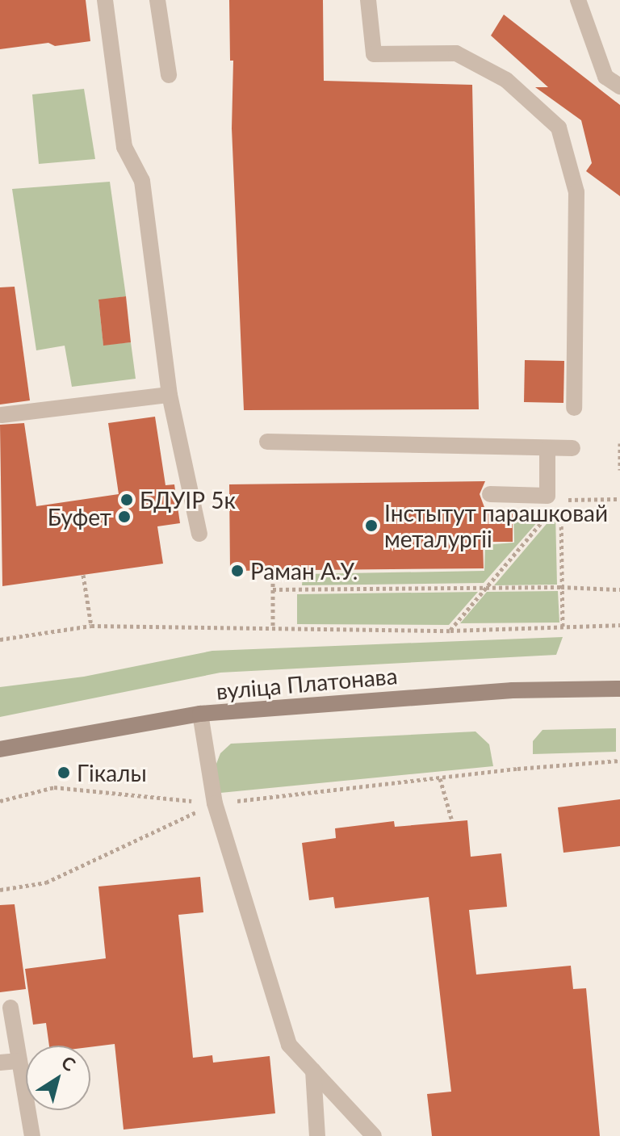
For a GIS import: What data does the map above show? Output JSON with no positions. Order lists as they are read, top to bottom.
{
  "streets": {
    "main road": ["вуліца Платонава"]
  },
  "places": [
    "БДУІР 5к",
    "Буфет",
    "Інстытут парашковай металургіі",
    "Раман А.У.",
    "Гікалы"
  ],
  "north": "top right"
}
